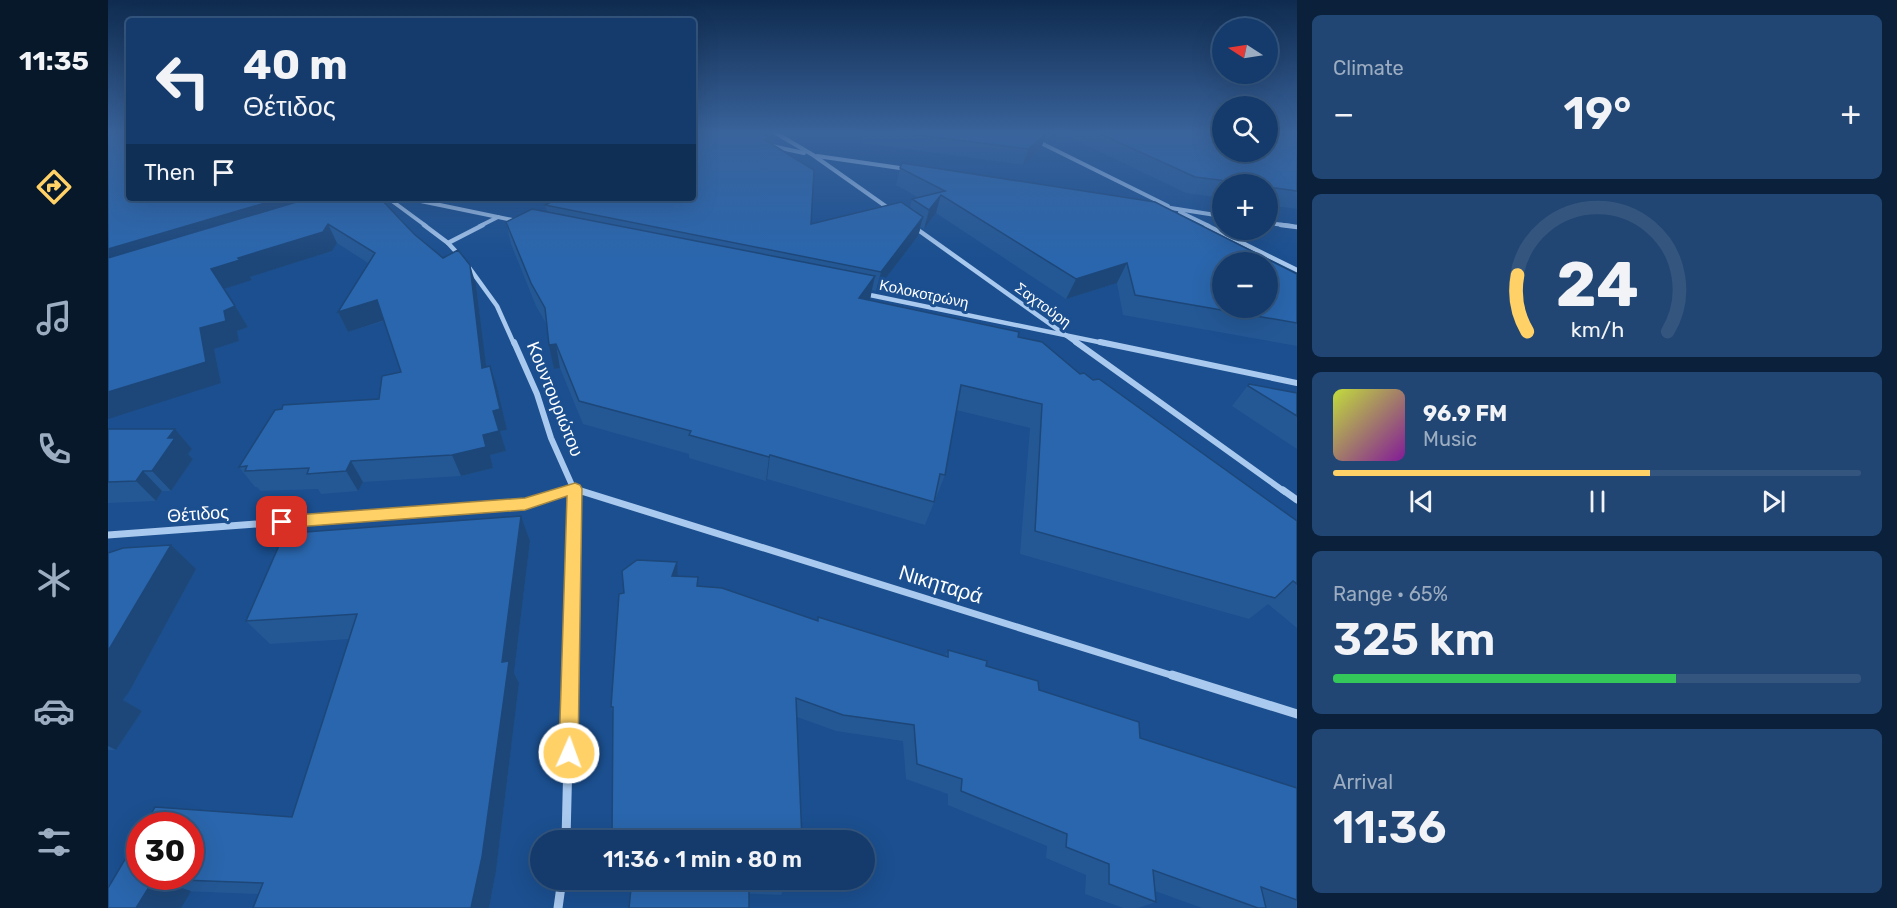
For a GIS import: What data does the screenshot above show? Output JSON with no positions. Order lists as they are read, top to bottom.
{
  "streets": {
    "street": [
      "Κολοκοτρώνη",
      "Σαχτούρη",
      "Κουντουριώτου",
      "Θέτιδος",
      "Νικηταρά"
    ]
  },
  "crossings": [
    ["Κολοκοτρώνη", "Σαχτούρη"],
    ["Κουντουριώτου", "Θέτιδος"],
    ["Κουντουριώτου", "Νικηταρά"],
    ["Θέτιδος", "Νικηταρά"]
  ],
  "north": "left",
  "page": {
    "tabs": "11:35",
    "tile": [
      "Climate",
      ["Range · 65%", "325 km"],
      ["Arrival", "11:36"]
    ],
    "map_buttons": ["+", "−"],
    "turn": ["40 m", "Θέτιδος"],
    "heat": ["−", "19°", "+"],
    "then": "Then",
    "song": ["96.9 FM", "Music"],
    "limit": "30",
    "trip": "11:36 · 1 min · 80 m",
    "gauge": ["24", "km/h"]
  }
}
